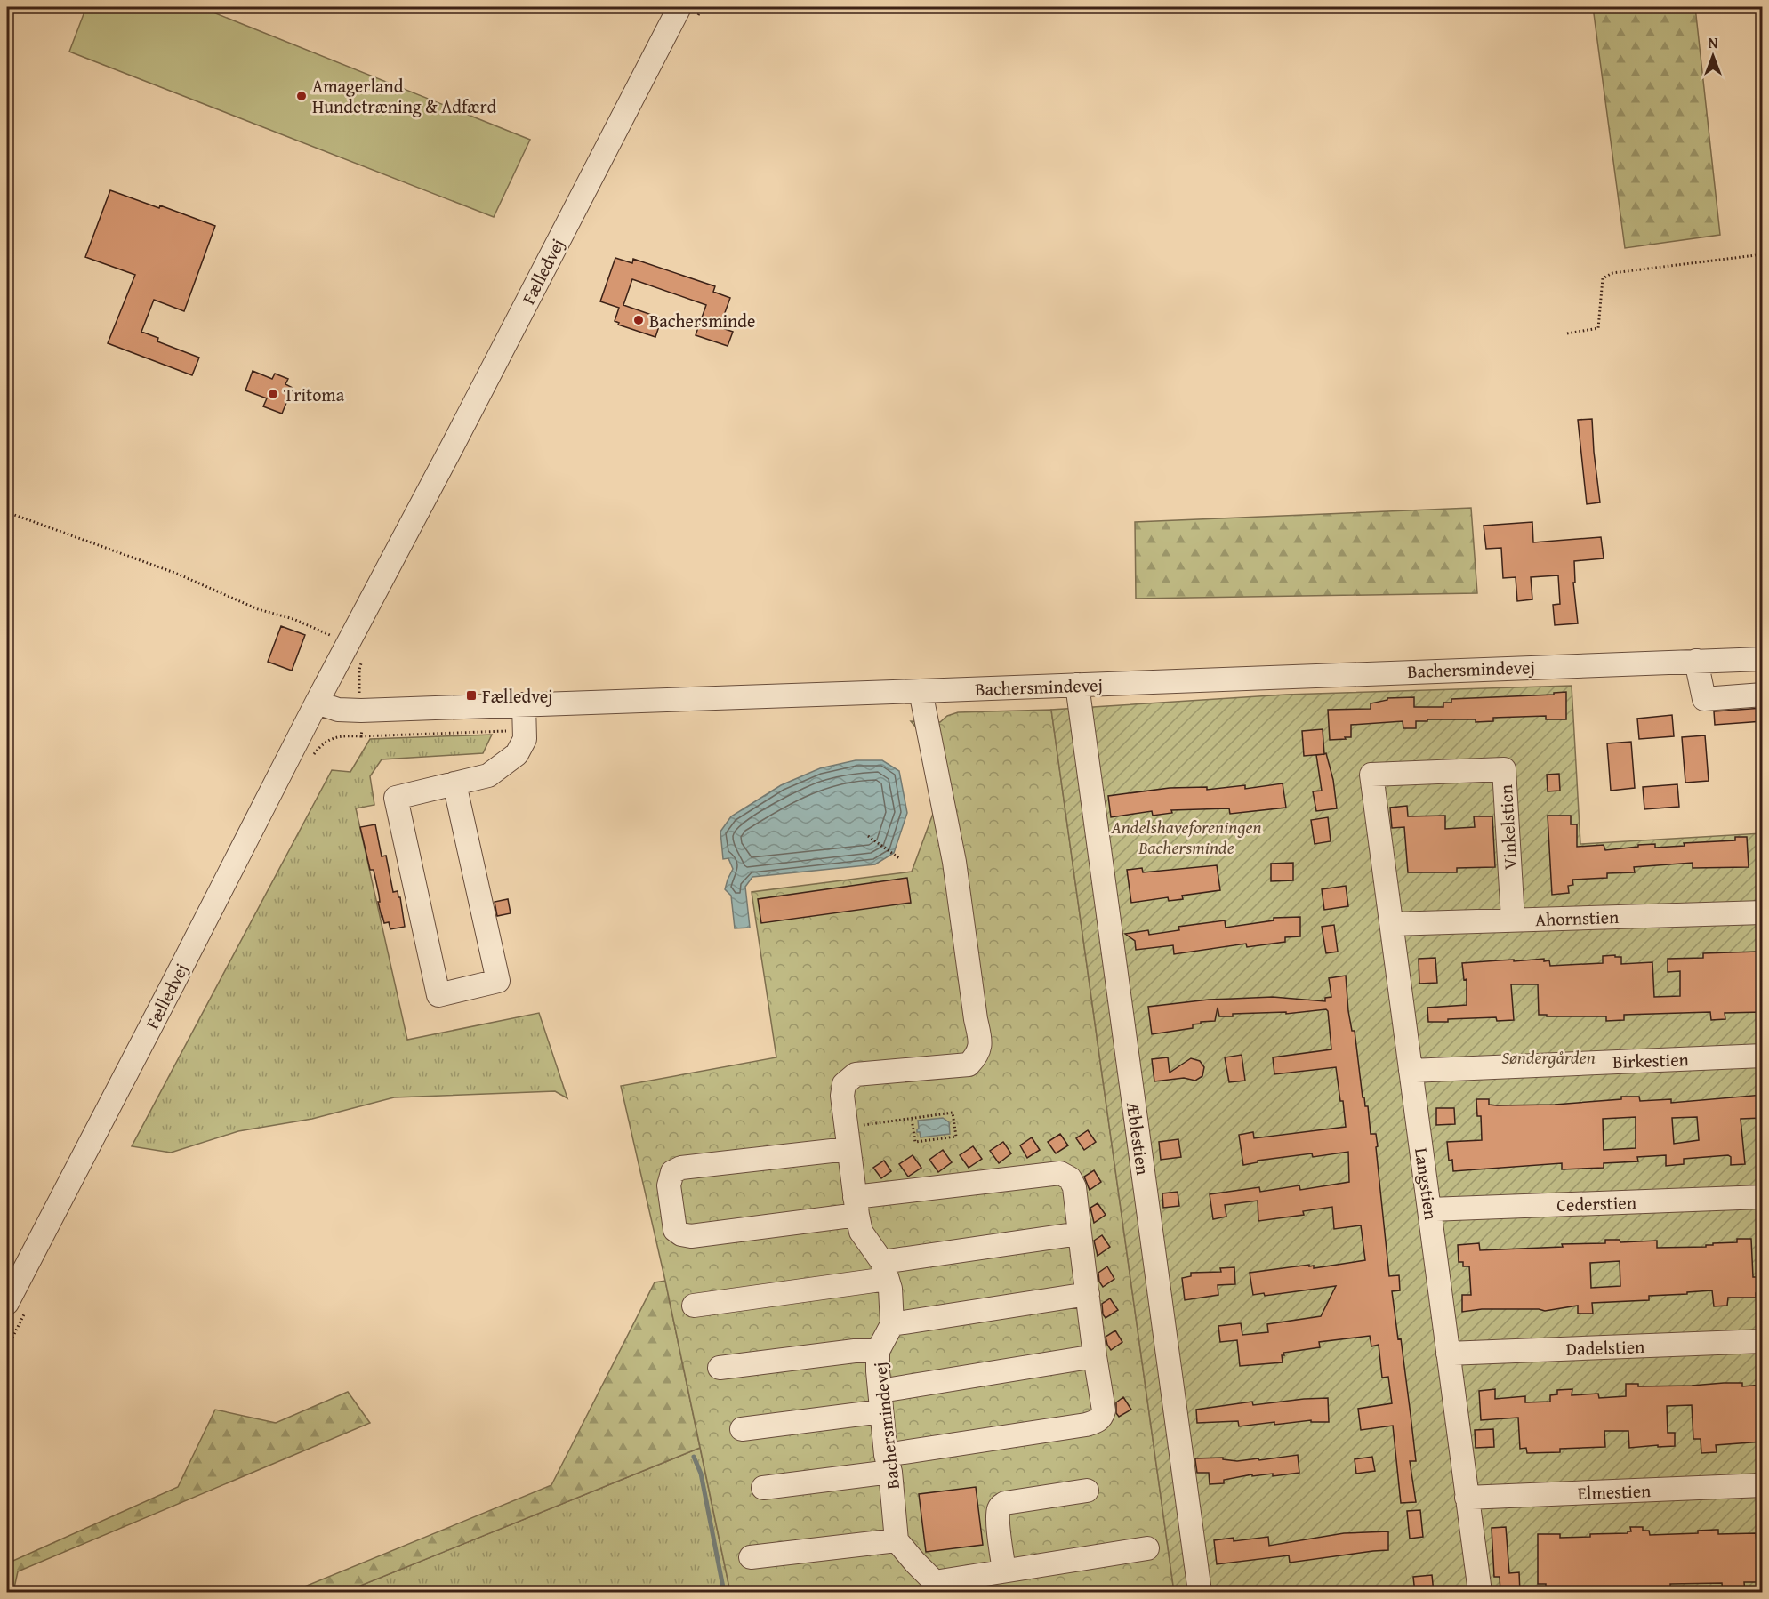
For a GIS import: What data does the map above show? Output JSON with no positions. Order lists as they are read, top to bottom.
{
  "streets": {
    "street": [
      "Fælledvej",
      "Bachersmindevej",
      "Vinkelstien",
      "Ahornstien",
      "Birkestien",
      "Æblestien",
      "Langstien",
      "Cederstien",
      "Dadelstien",
      "Elmestien"
    ]
  },
  "crossings": [
    ["Fælledvej", "Bachersmindevej"],
    ["Bachersmindevej", "Æblestien"],
    ["Vinkelstien", "Ahornstien"],
    ["Vinkelstien", "Langstien"],
    ["Ahornstien", "Langstien"],
    ["Birkestien", "Langstien"],
    ["Langstien", "Cederstien"],
    ["Langstien", "Dadelstien"],
    ["Langstien", "Elmestien"]
  ],
  "parks": ["Andelshaveforeningen Bachersminde", "Søndergården"],
  "places": {
    "other": ["Amagerland Hundetræning & Adfærd", "Bachersminde", "Tritoma"],
    "transit": ["Fælledvej"]
  },
  "north": "top"
}
